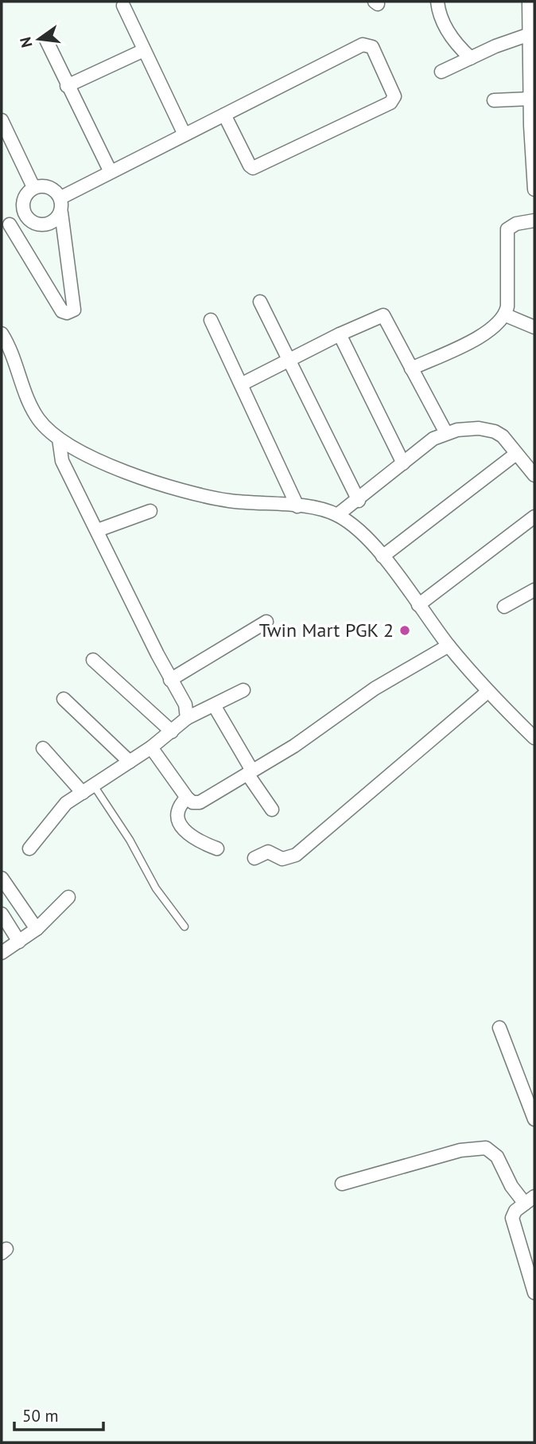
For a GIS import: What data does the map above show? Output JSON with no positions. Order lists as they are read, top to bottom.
{
  "places": ["Twin Mart PGK 2"],
  "scale_bar": "50 m",
  "north": "left"
}
